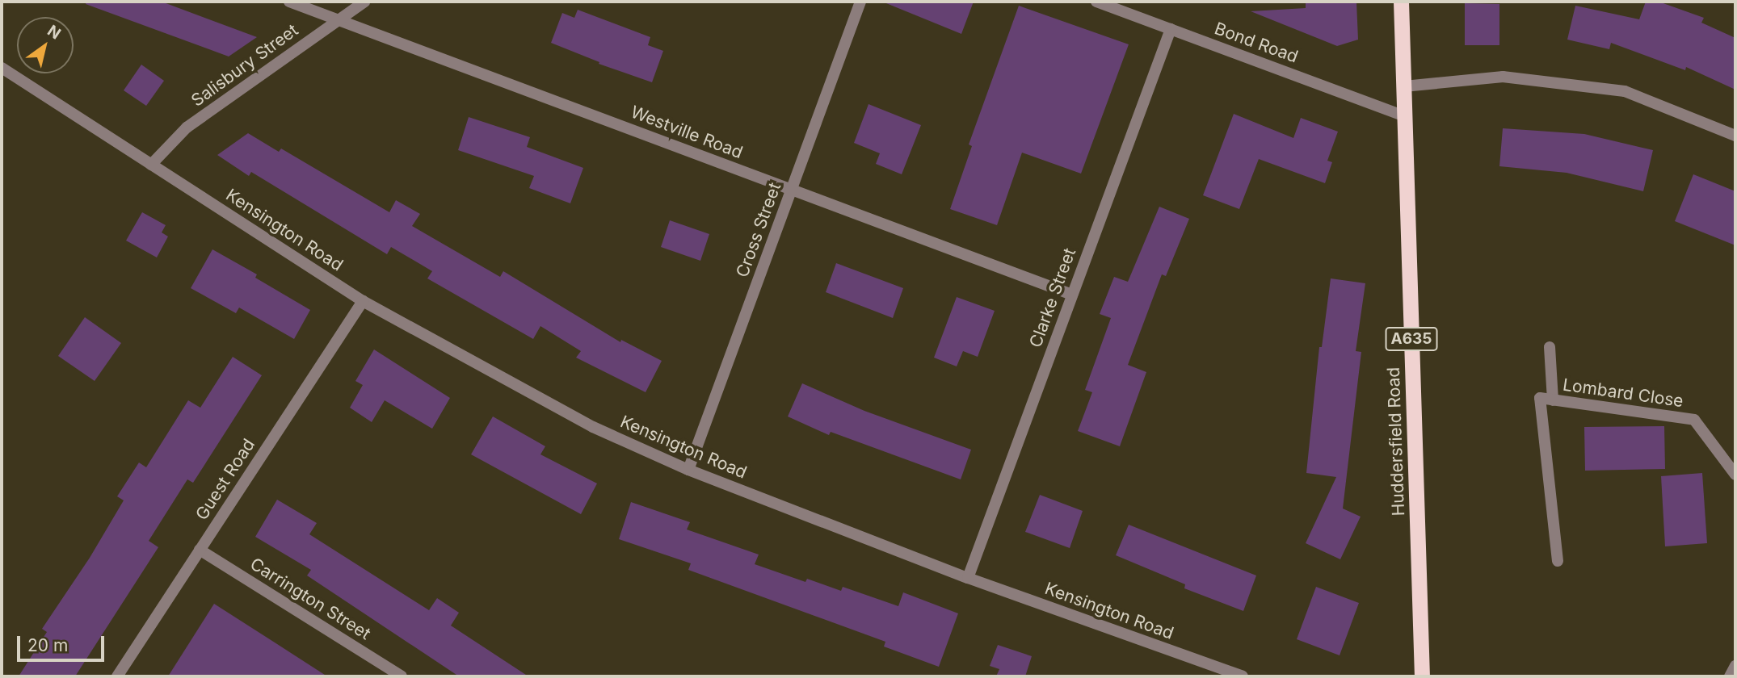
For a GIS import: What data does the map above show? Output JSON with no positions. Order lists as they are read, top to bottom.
{
  "streets": {
    "highway": ["A635", "Huddersfield Road"],
    "street": [
      "Bond Road",
      "Salisbury Street",
      "Westville Road",
      "Kensington Road",
      "Cross Street",
      "Clarke Street",
      "Lombard Close",
      "Guest Road",
      "Carrington Street"
    ]
  },
  "crossings": [
    ["Bond Road", "Clarke Street"],
    ["Bond Road", "Huddersfield Road"],
    ["Salisbury Street", "Westville Road"],
    ["Salisbury Street", "Kensington Road"],
    ["Westville Road", "Cross Street"],
    ["Westville Road", "Clarke Street"],
    ["Kensington Road", "Cross Street"],
    ["Kensington Road", "Clarke Street"],
    ["Kensington Road", "Guest Road"],
    ["Guest Road", "Carrington Street"]
  ],
  "scale_bar": "20 m",
  "north": "top right"
}
